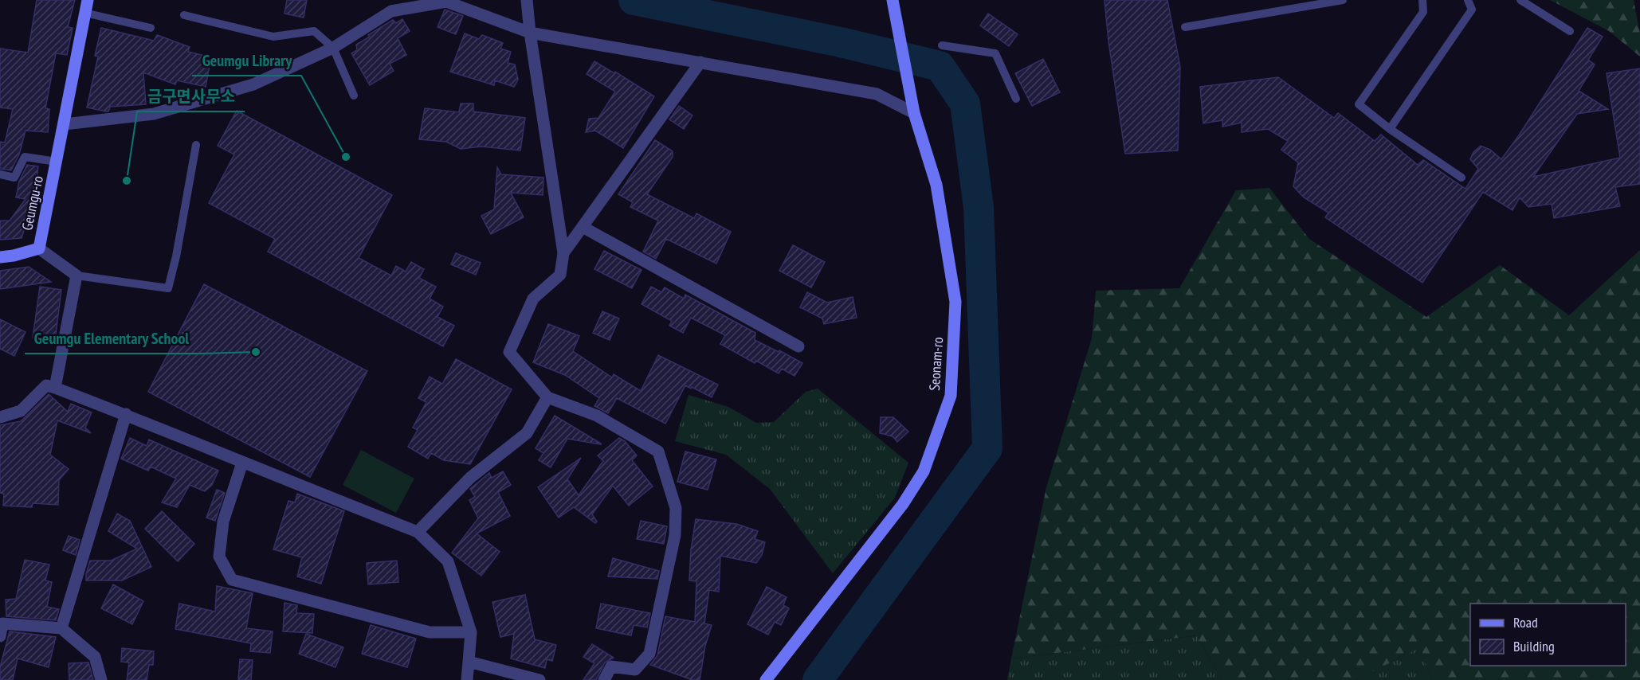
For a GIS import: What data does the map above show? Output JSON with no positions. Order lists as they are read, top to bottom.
{
  "streets": {
    "main road": ["Geumgu-ro", "Seonam-ro"]
  },
  "places": ["Geumgu Library", "금구면사무소", "Geumgu Elementary School"],
  "legend": ["Road", "Building"]
}
